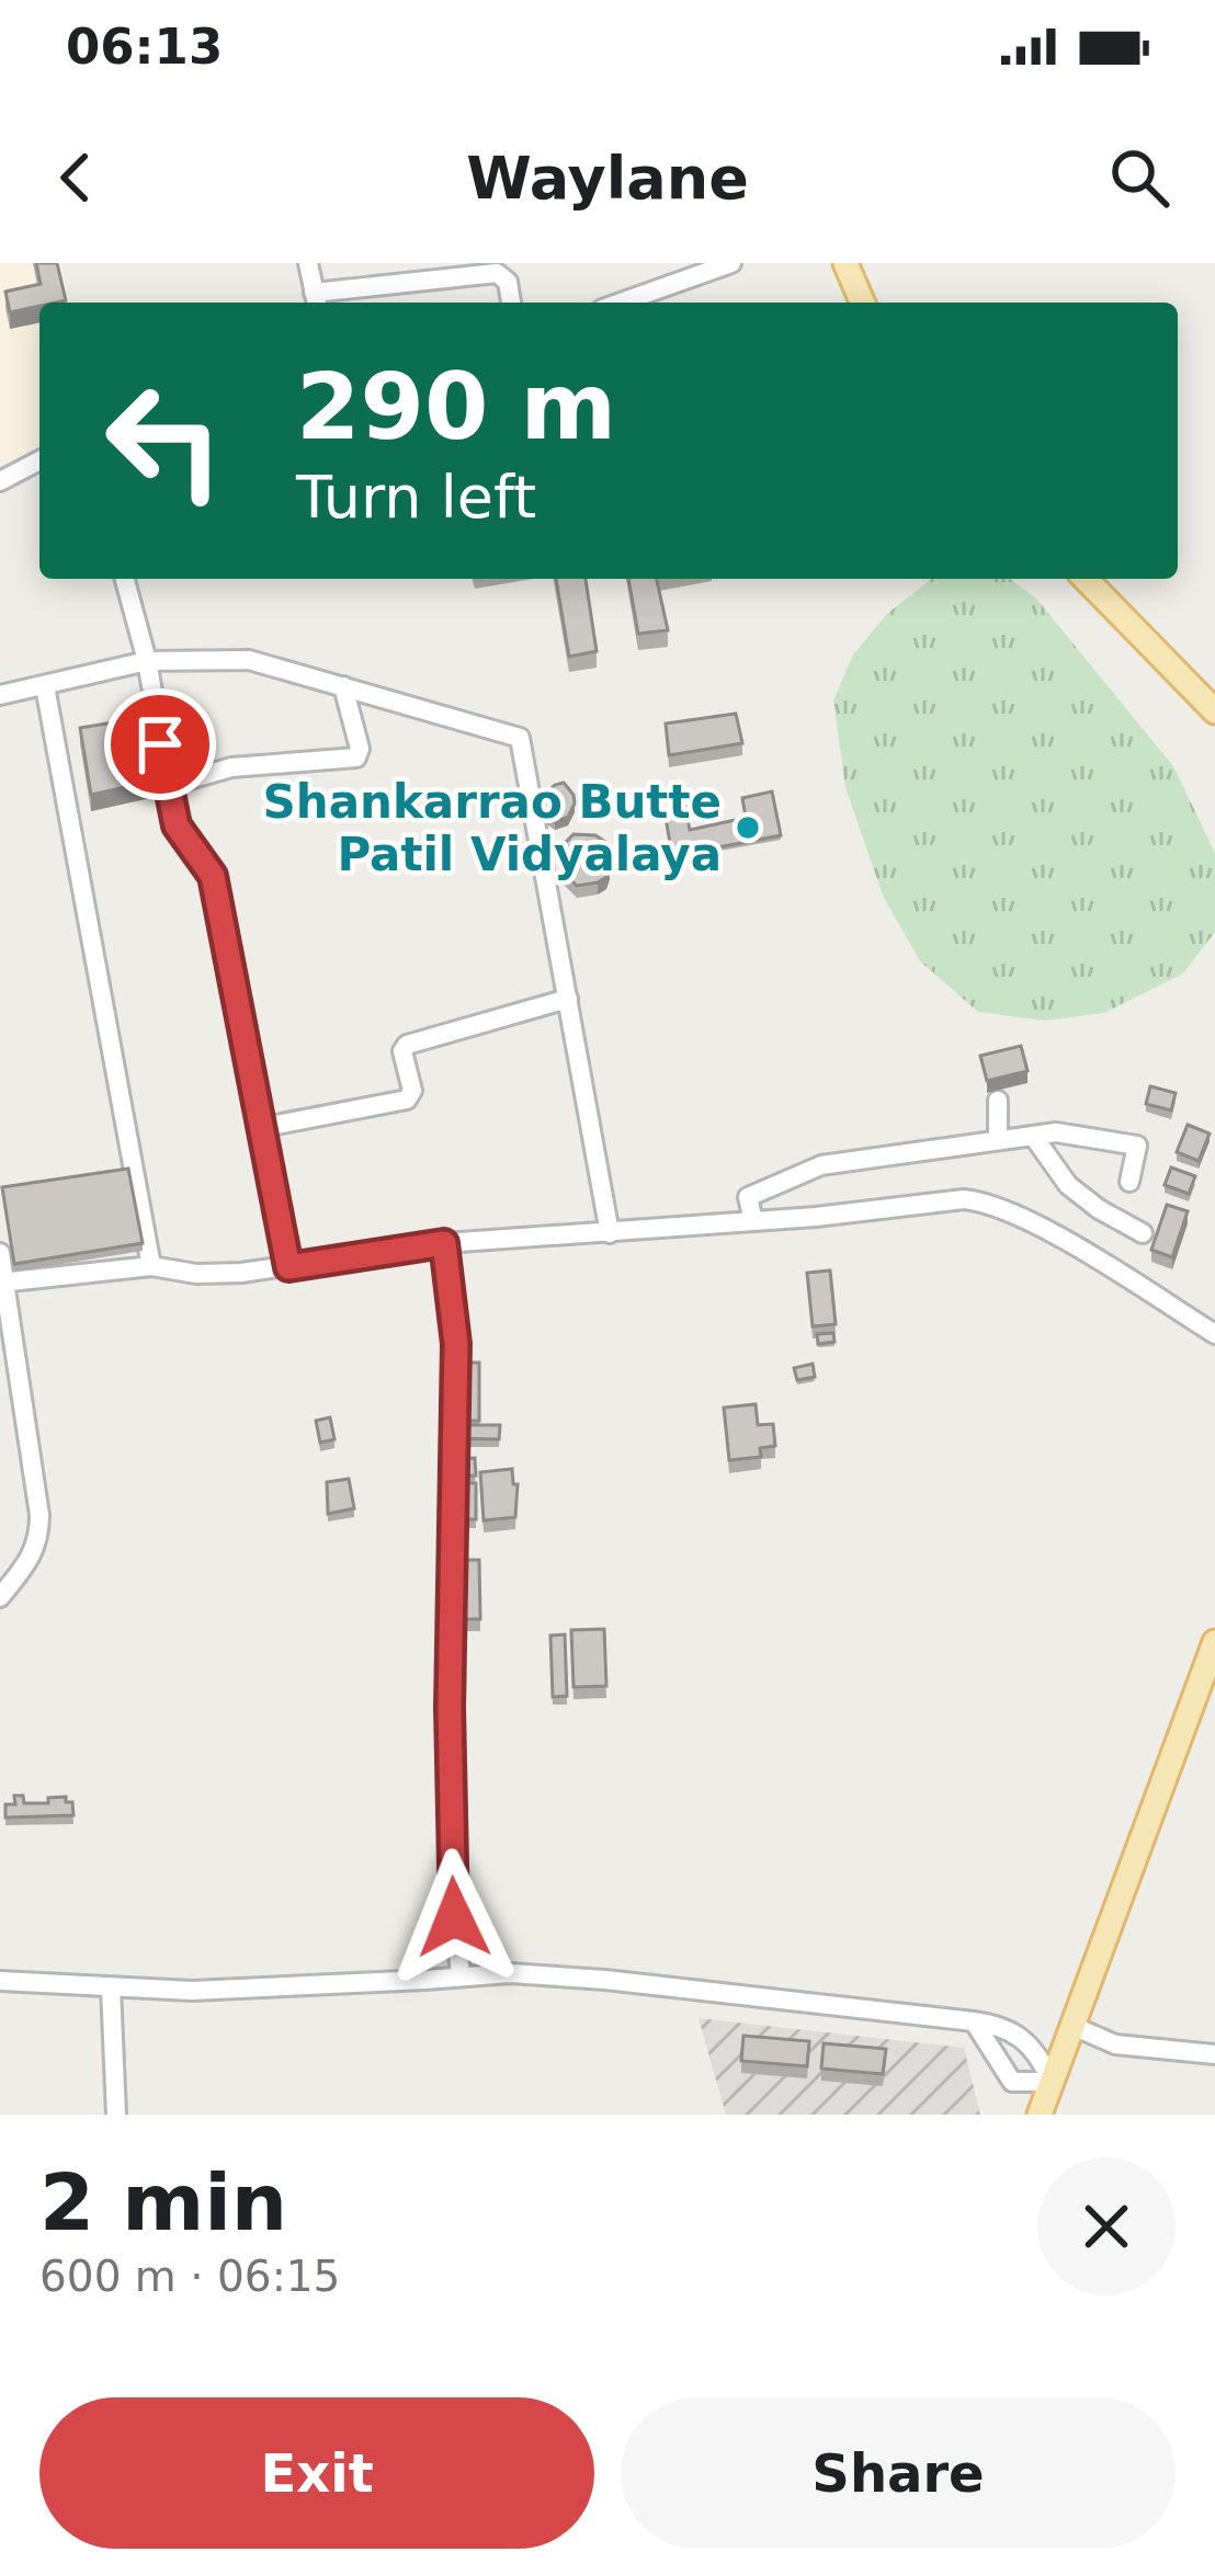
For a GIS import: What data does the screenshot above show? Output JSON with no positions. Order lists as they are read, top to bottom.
{
  "places": ["Shankarrao Butte Patil Vidyalaya"],
  "page": {
    "status": "06:13",
    "header": "Waylane",
    "turn": ["290 m", "Turn left"],
    "heading": ["2 min", "600 m · 06:15"],
    "buttons": ["Exit", "Share"]
  }
}
